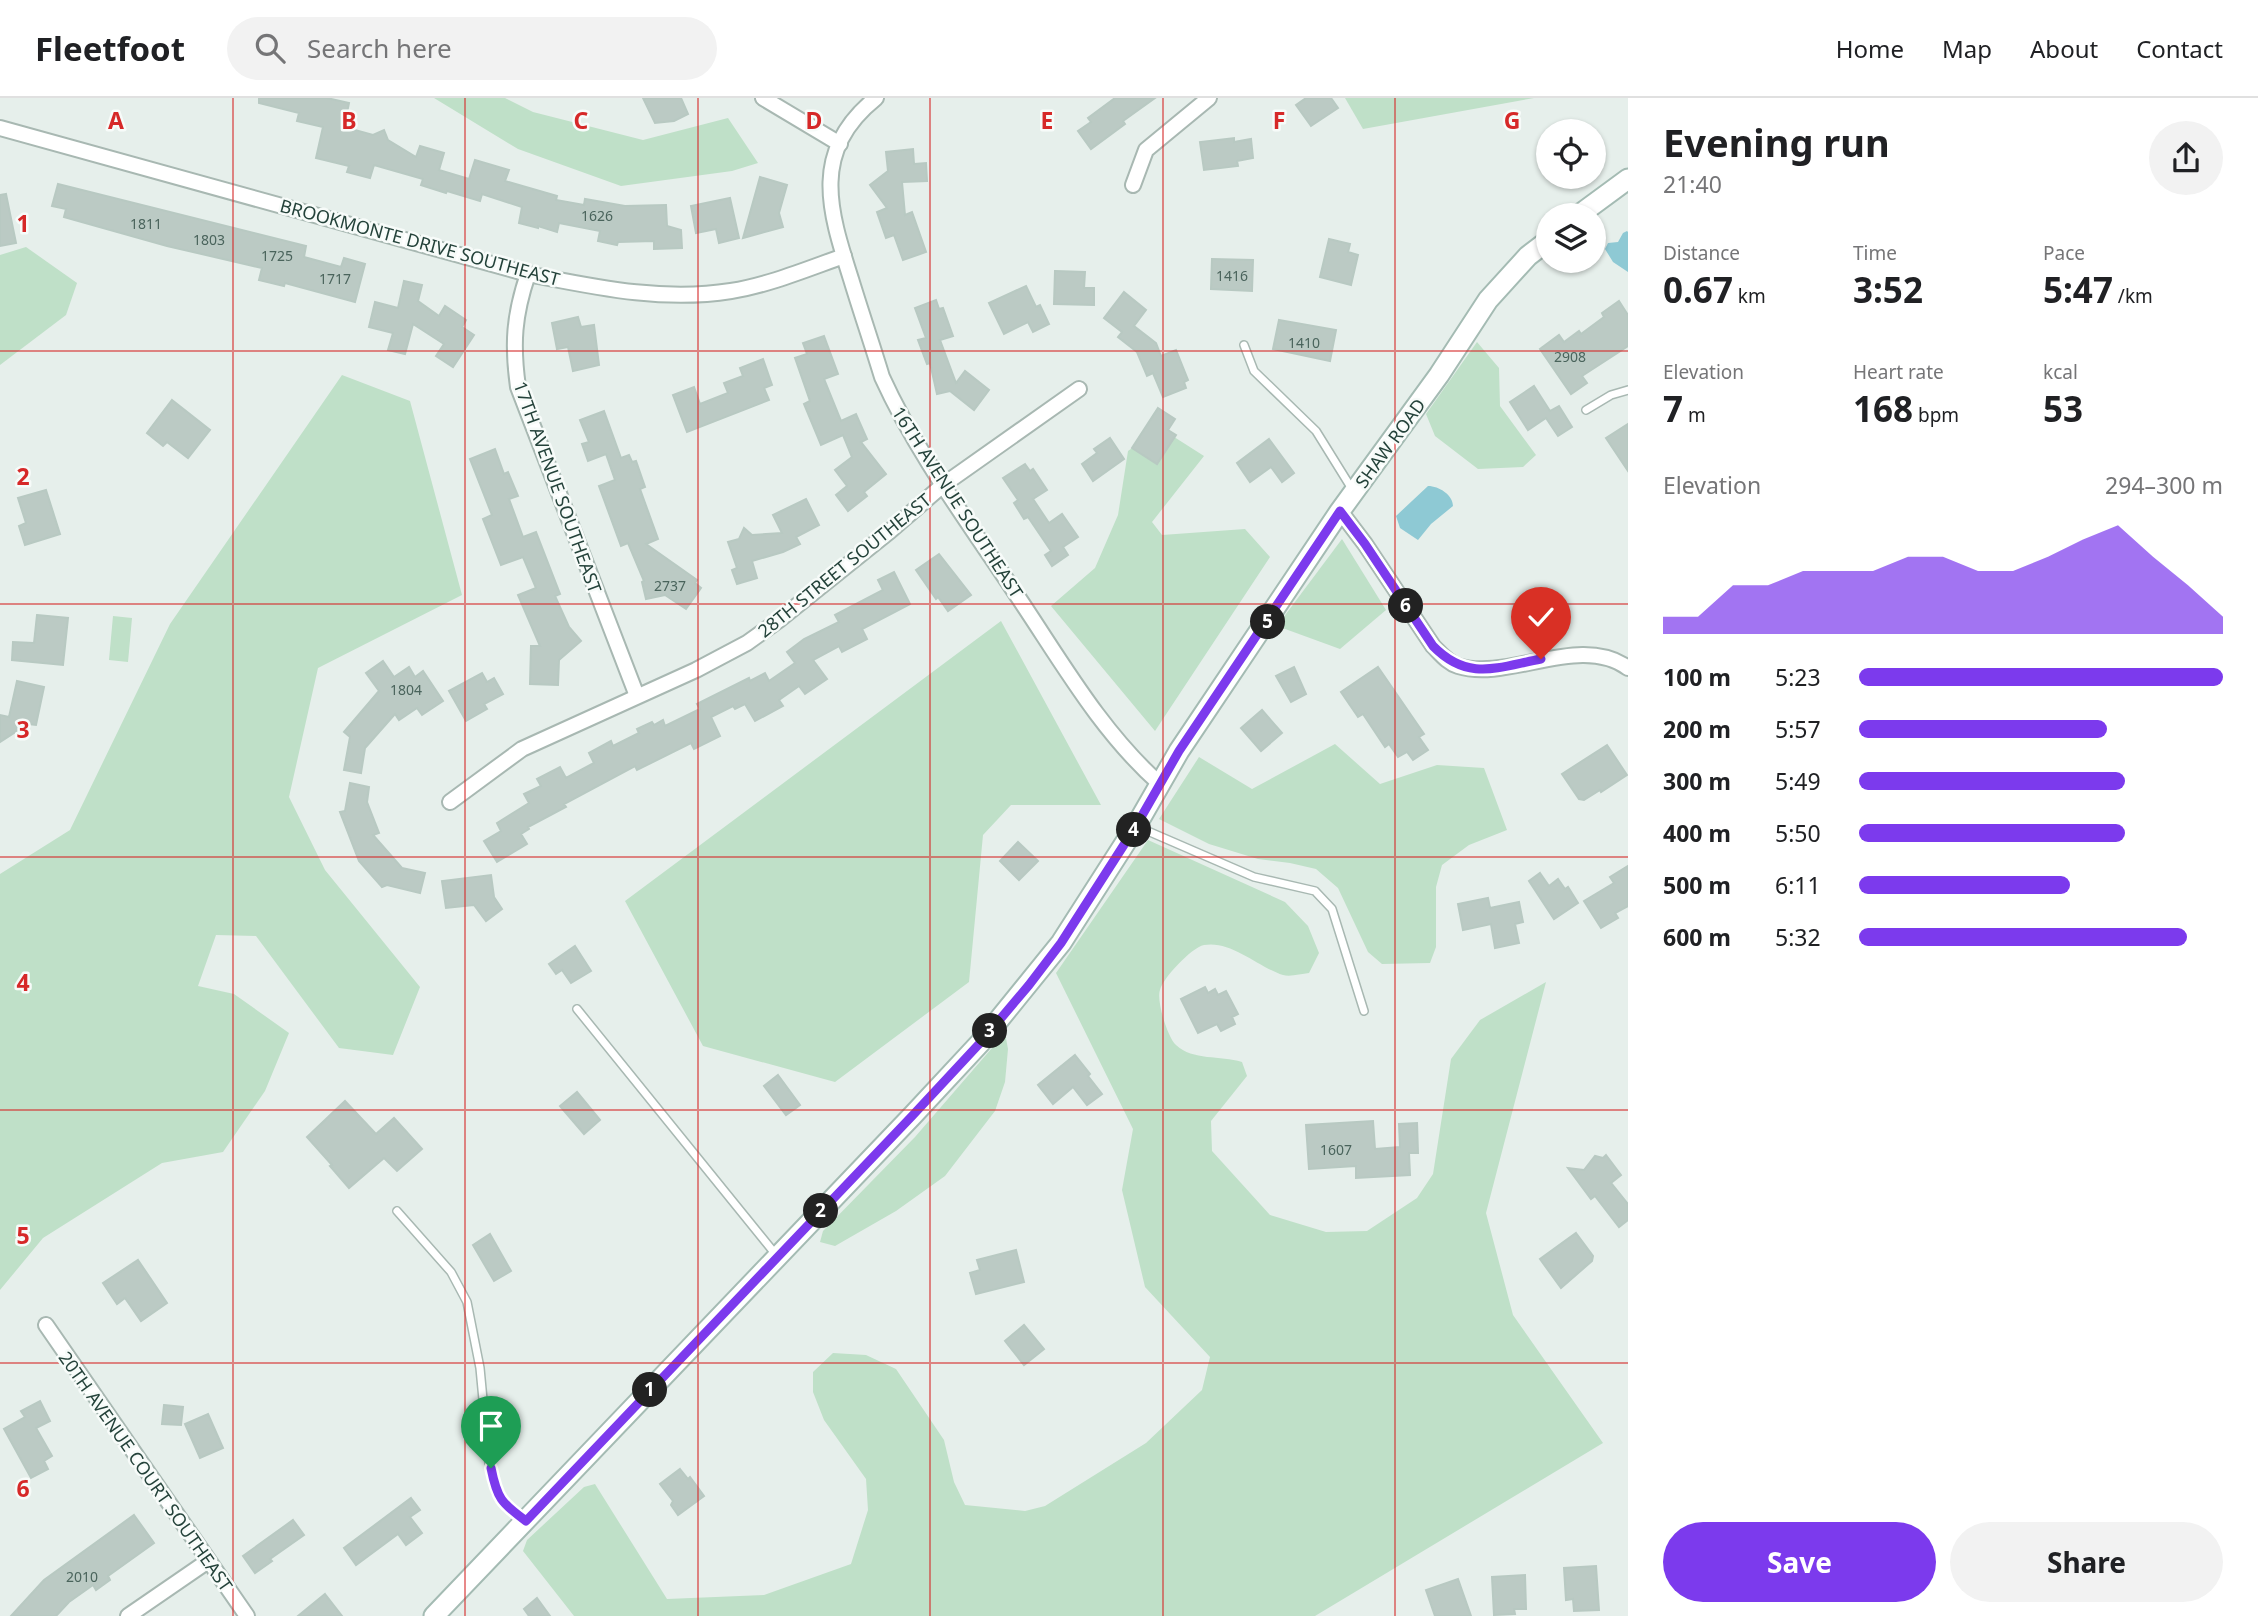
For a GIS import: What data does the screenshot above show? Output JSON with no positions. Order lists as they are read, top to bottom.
{
  "streets": {
    "main road": ["SHAW ROAD"],
    "street": [
      "BROOKMONTE DRIVE SOUTHEAST",
      "17TH AVENUE SOUTHEAST",
      "16TH AVENUE SOUTHEAST",
      "28TH STREET SOUTHEAST",
      "20TH AVENUE COURT SOUTHEAST"
    ]
  },
  "crossings": [
    ["BROOKMONTE DRIVE SOUTHEAST", "17TH AVENUE SOUTHEAST"],
    ["BROOKMONTE DRIVE SOUTHEAST", "16TH AVENUE SOUTHEAST"],
    ["SHAW ROAD", "16TH AVENUE SOUTHEAST"],
    ["17TH AVENUE SOUTHEAST", "28TH STREET SOUTHEAST"],
    ["16TH AVENUE SOUTHEAST", "28TH STREET SOUTHEAST"]
  ],
  "house_numbers": [
    "1626",
    "1811",
    "1803",
    "1725",
    "1416",
    "1717",
    "1410",
    "2908",
    "2737",
    "1804",
    "1607",
    "2010"
  ],
  "page": {
    "header": "Fleetfoot",
    "search": "Search here",
    "nav": [
      "Home",
      "Map",
      "About",
      "Contact"
    ],
    "heading": ["Evening run", "21:40"],
    "stats": [
      ["Distance", "0.67 km"],
      ["Time", "3:52"],
      ["Pace", "5:47 /km"],
      ["Elevation", "7 m"],
      ["Heart rate", "168 bpm"],
      ["kcal", "53"]
    ],
    "chart": ["Elevation", "294–300 m"],
    "pins": [
      "6",
      "5",
      "4",
      "3",
      "2",
      "1"
    ],
    "list": [
      {
        "name": "100 m",
        "note": "5:23"
      },
      {
        "name": "200 m",
        "note": "5:57"
      },
      {
        "name": "300 m",
        "note": "5:49"
      },
      {
        "name": "400 m",
        "note": "5:50"
      },
      {
        "name": "500 m",
        "note": "6:11"
      },
      {
        "name": "600 m",
        "note": "5:32"
      }
    ],
    "buttons": ["Save", "Share"]
  },
  "grid": {
    "columns": [
      "A",
      "B",
      "C",
      "D",
      "E",
      "F",
      "G"
    ],
    "rows": [
      "1",
      "2",
      "3",
      "4",
      "5",
      "6"
    ]
  }
}
